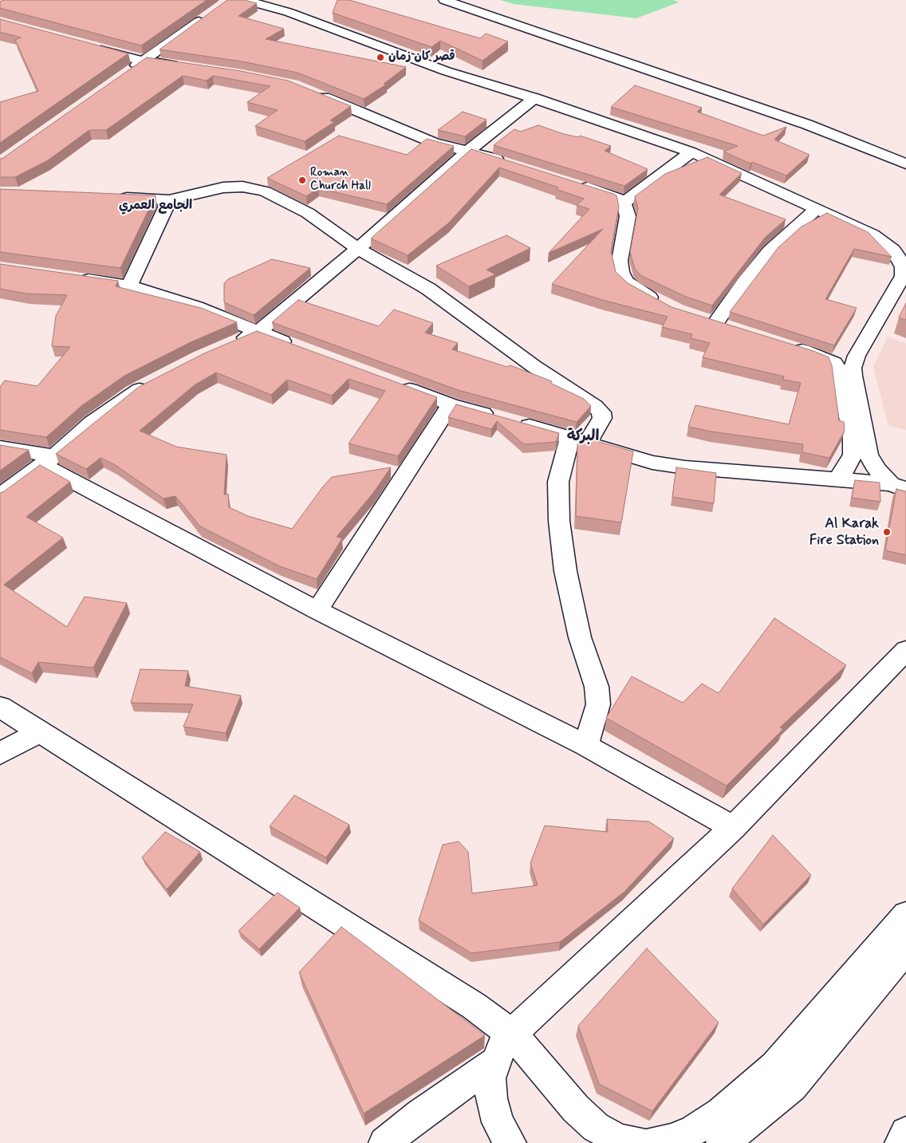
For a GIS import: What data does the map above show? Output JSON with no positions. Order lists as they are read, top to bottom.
{
  "districts": ["الجامع العمري", "البركة"],
  "places": ["قصر كان زمان", "Roman Church Hall", "Al Karak Fire Station"]
}
